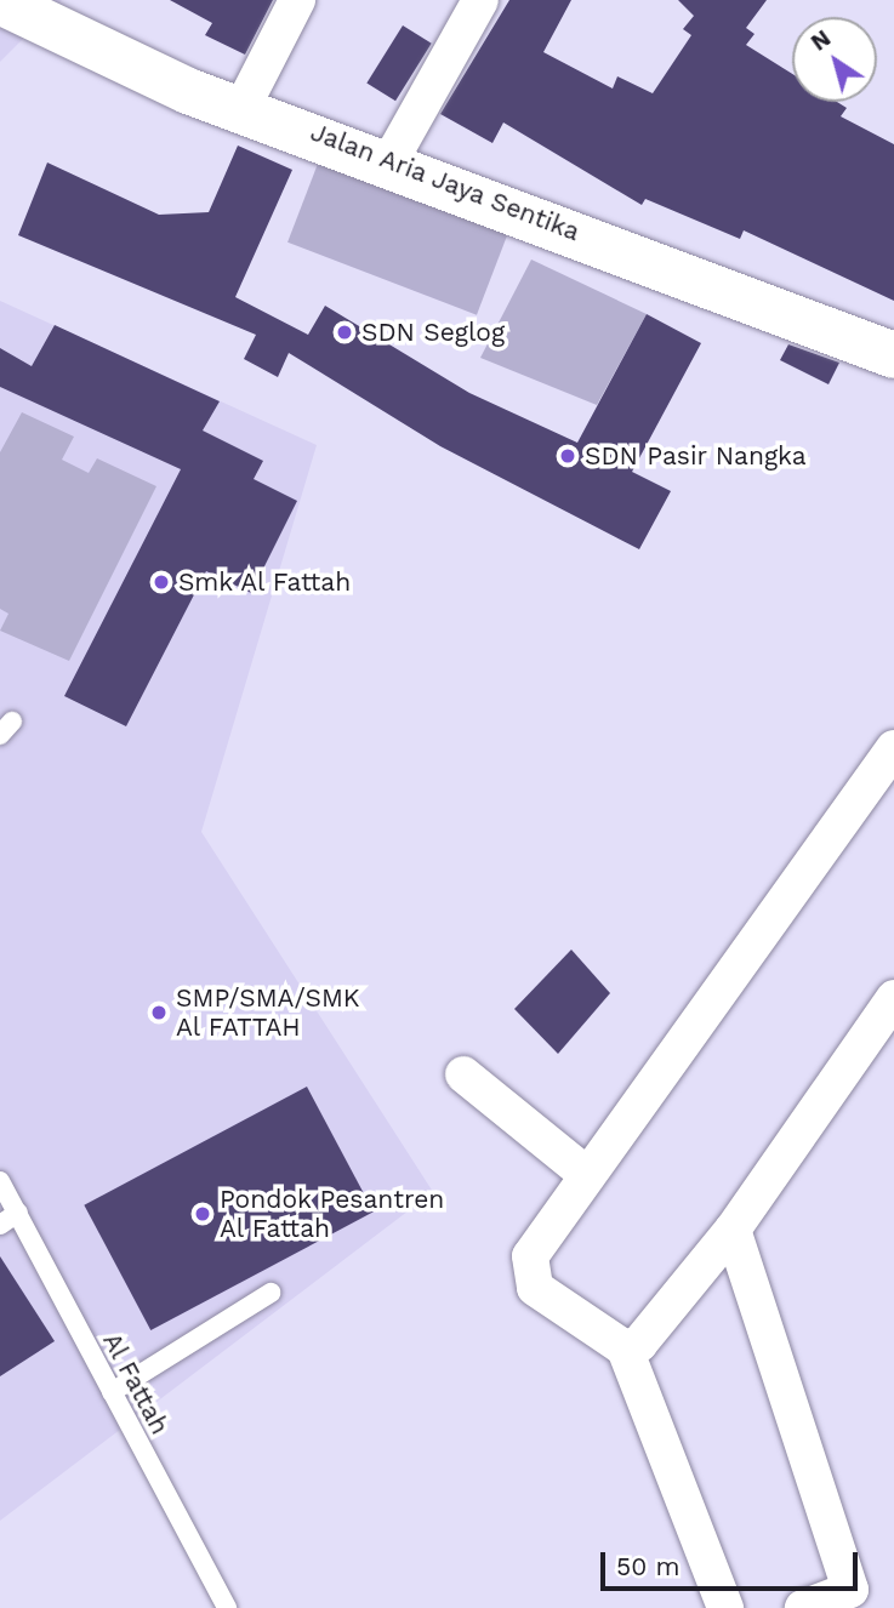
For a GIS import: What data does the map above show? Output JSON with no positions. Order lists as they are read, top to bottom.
{
  "streets": {
    "street": ["Jalan Aria Jaya Sentika"],
    "lane": ["Al Fattah"]
  },
  "places": [
    "SDN Seglog",
    "SDN Pasir Nangka",
    "Smk Al Fattah",
    "SMP/SMA/SMK Al FATTAH",
    "Pondok Pesantren Al Fattah"
  ],
  "scale_bar": "50 m",
  "north": "top left"
}
